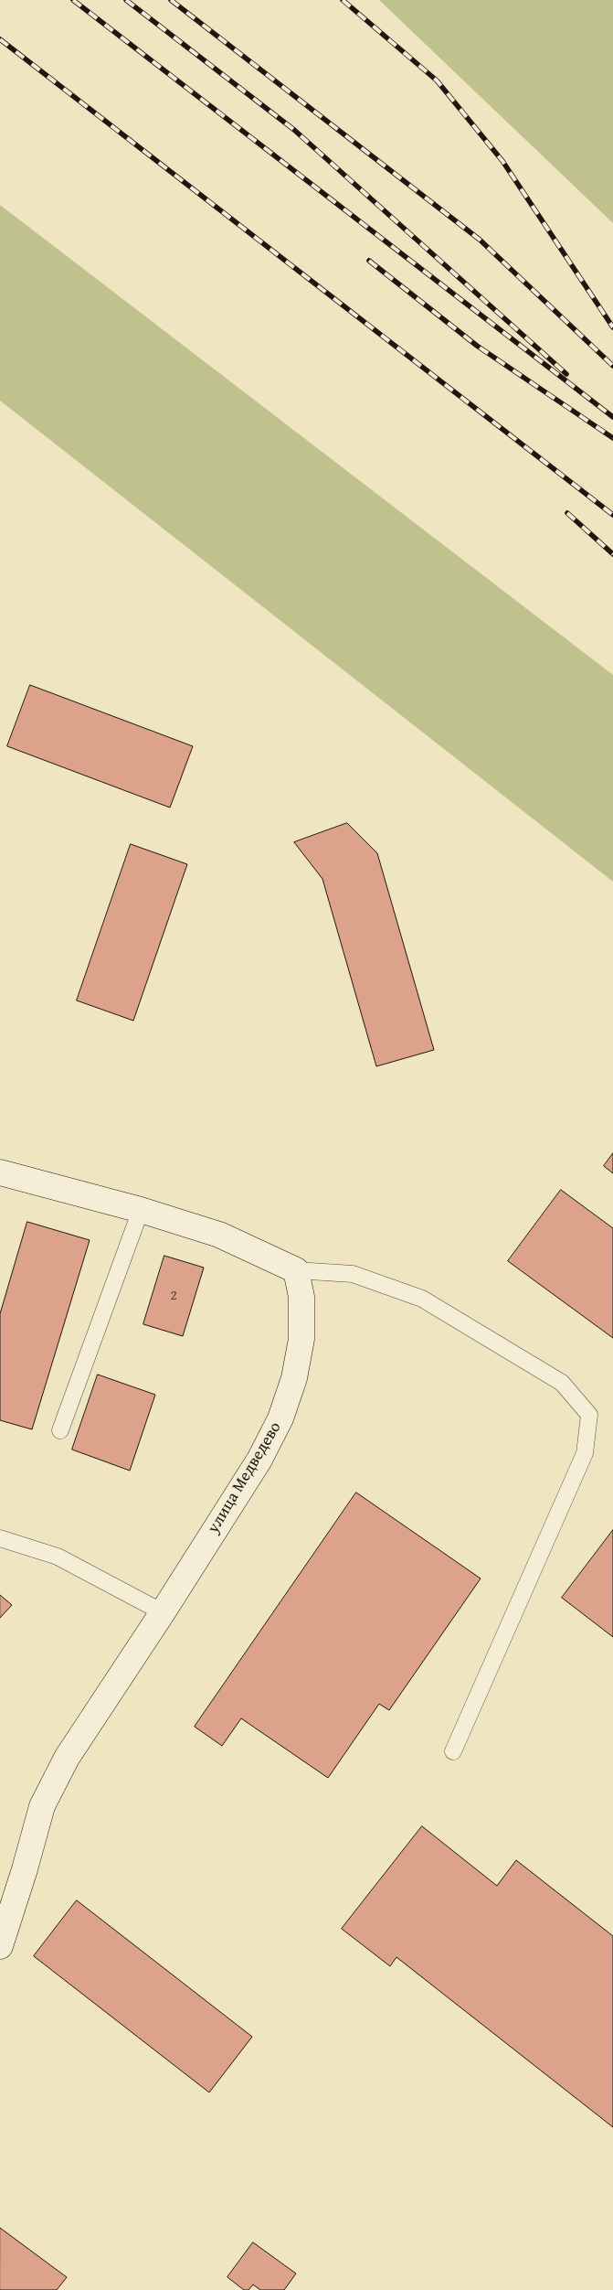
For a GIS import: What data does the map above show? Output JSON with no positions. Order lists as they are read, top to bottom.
{
  "streets": {
    "street": ["улица Медведево"]
  },
  "house_numbers": ["2"]
}
